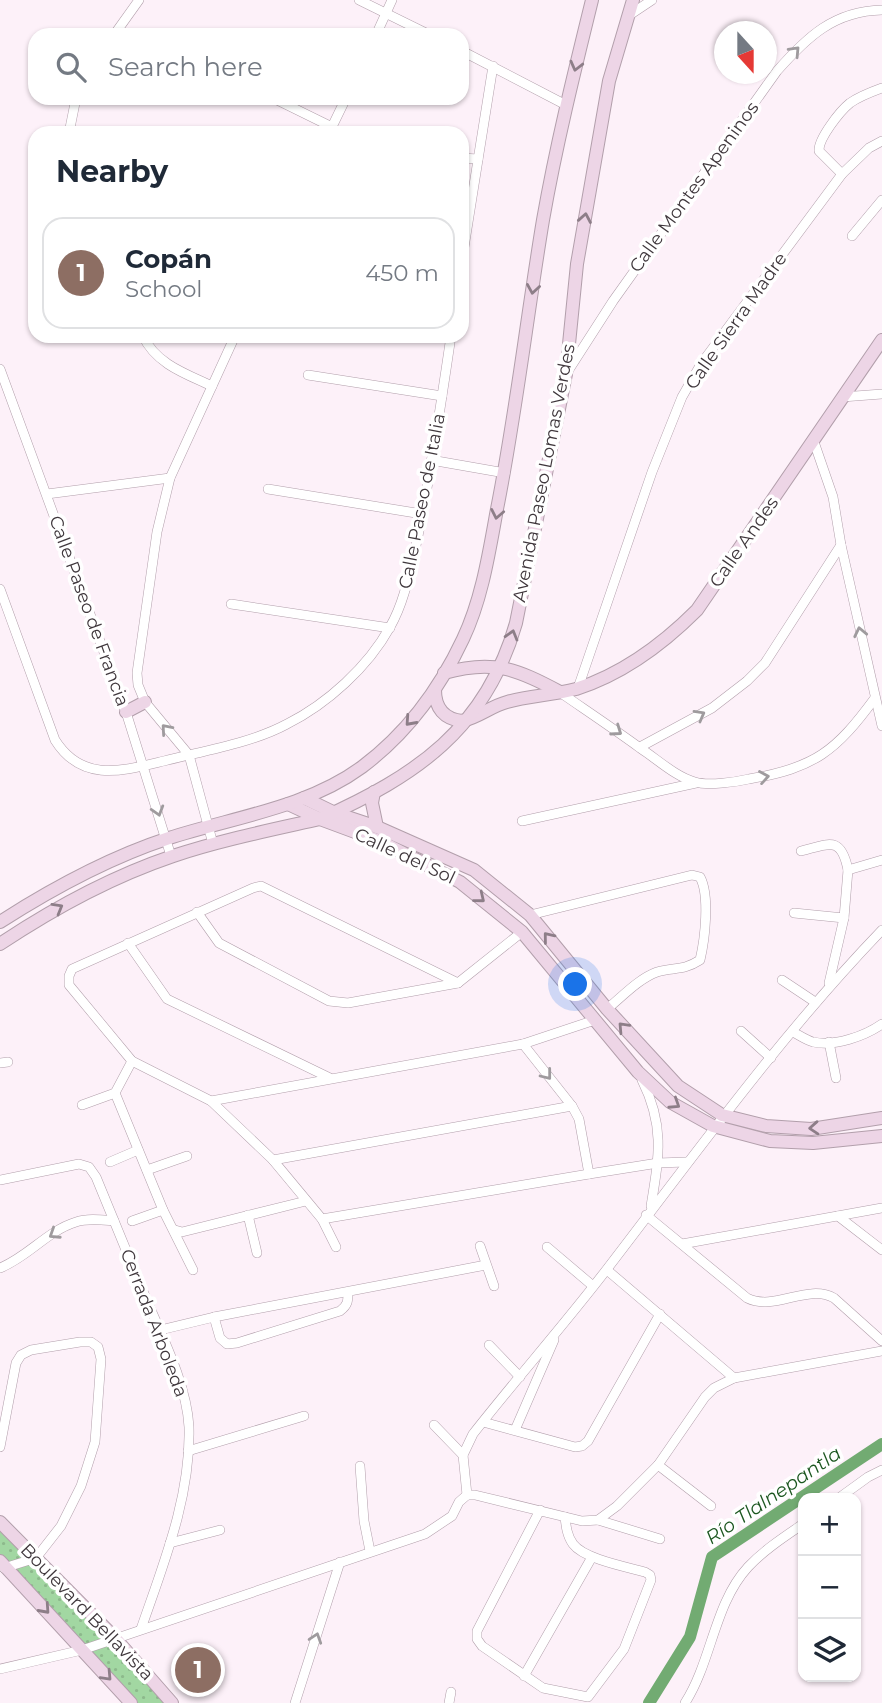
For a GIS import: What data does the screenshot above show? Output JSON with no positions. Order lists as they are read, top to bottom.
{
  "streets": {
    "main road": [
      "Avenida Paseo Lomas Verdes",
      "Calle Andes",
      "Calle del Sol",
      "Boulevard Bellavista"
    ],
    "street": [
      "Calle Montes Apeninos",
      "Calle Sierra Madre",
      "Calle Paseo de Italia",
      "Calle Paseo de Francia",
      "Cerrada Arboleda"
    ]
  },
  "crossings": [
    ["Calle Montes Apeninos", "Avenida Paseo Lomas Verdes"],
    ["Calle Sierra Madre", "Calle Andes"],
    ["Avenida Paseo Lomas Verdes", "Calle Andes"],
    ["Avenida Paseo Lomas Verdes", "Calle Paseo de Francia"],
    ["Avenida Paseo Lomas Verdes", "Calle del Sol"],
    ["Calle Paseo de Italia", "Calle Paseo de Francia"]
  ],
  "one_way": ["Calle Montes Apeninos"],
  "water": ["Río Tlalnepantla"],
  "north": "bottom",
  "page": {
    "search": "Search here",
    "heading": "Nearby",
    "list": [
      {
        "mark": "1",
        "name": "Copán",
        "note": "School",
        "value": "450 m"
      }
    ],
    "map_buttons": ["+", "−"],
    "pins": "1"
  }
}
